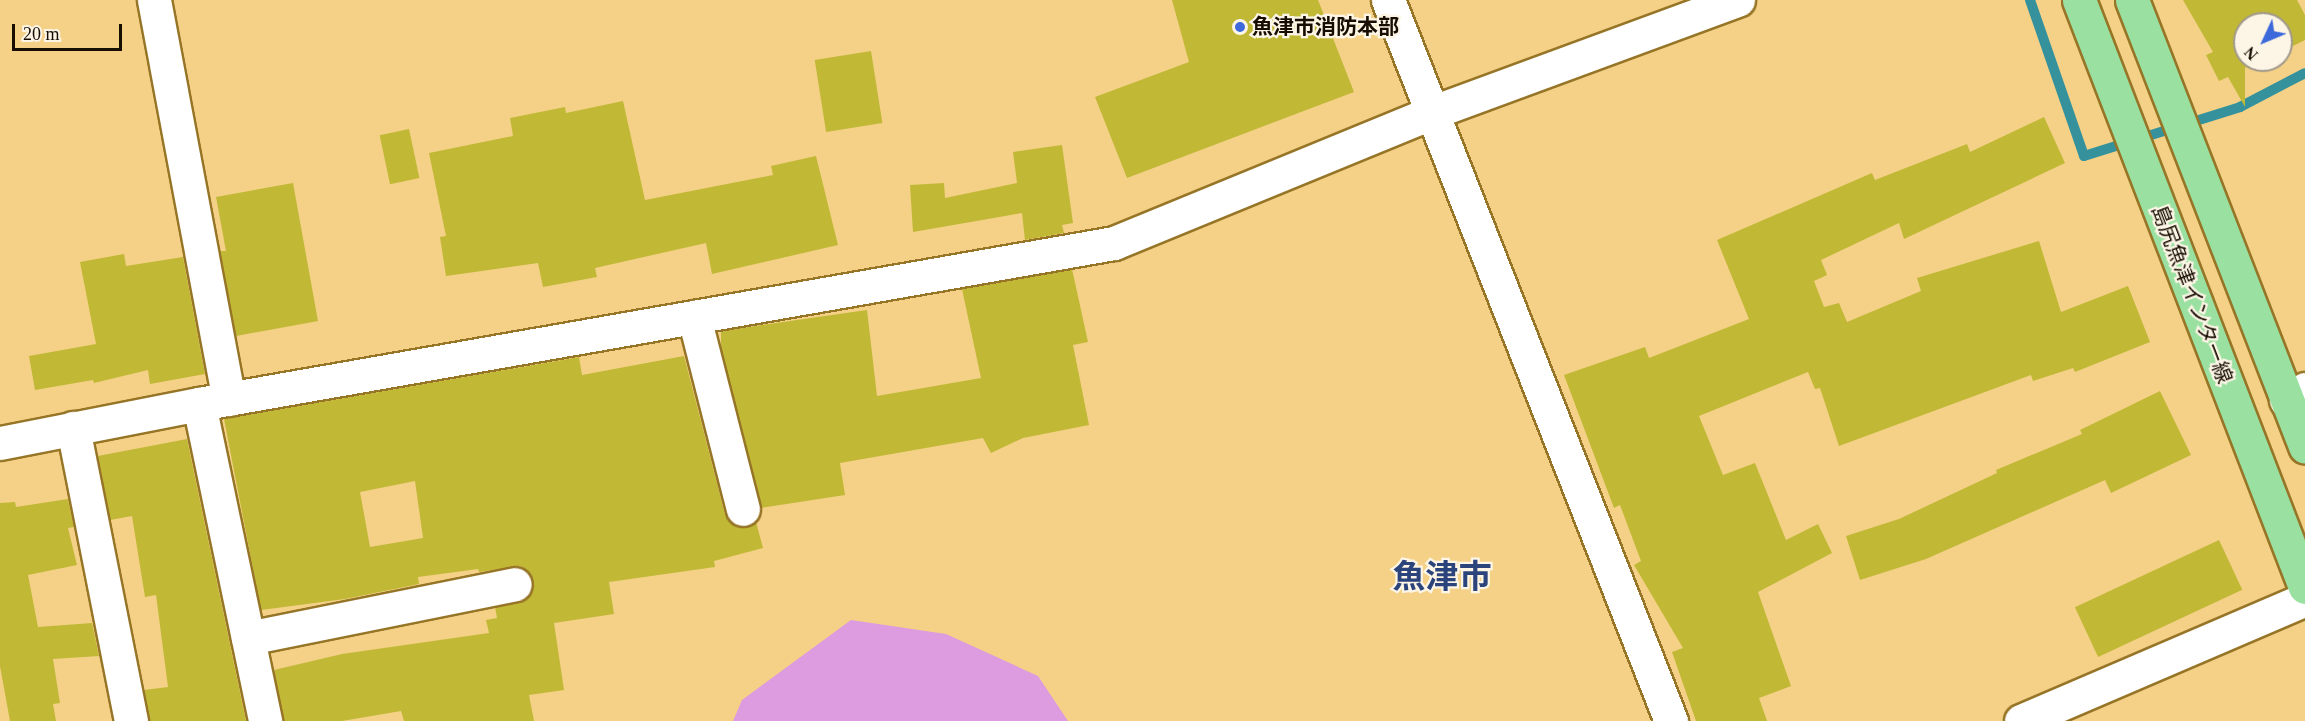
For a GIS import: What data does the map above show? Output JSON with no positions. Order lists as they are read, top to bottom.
{
  "streets": {
    "main road": ["島尻魚津インター線"]
  },
  "districts": ["魚津市"],
  "places": ["魚津市消防本部"],
  "scale_bar": "20 m",
  "north": "bottom left"
}
